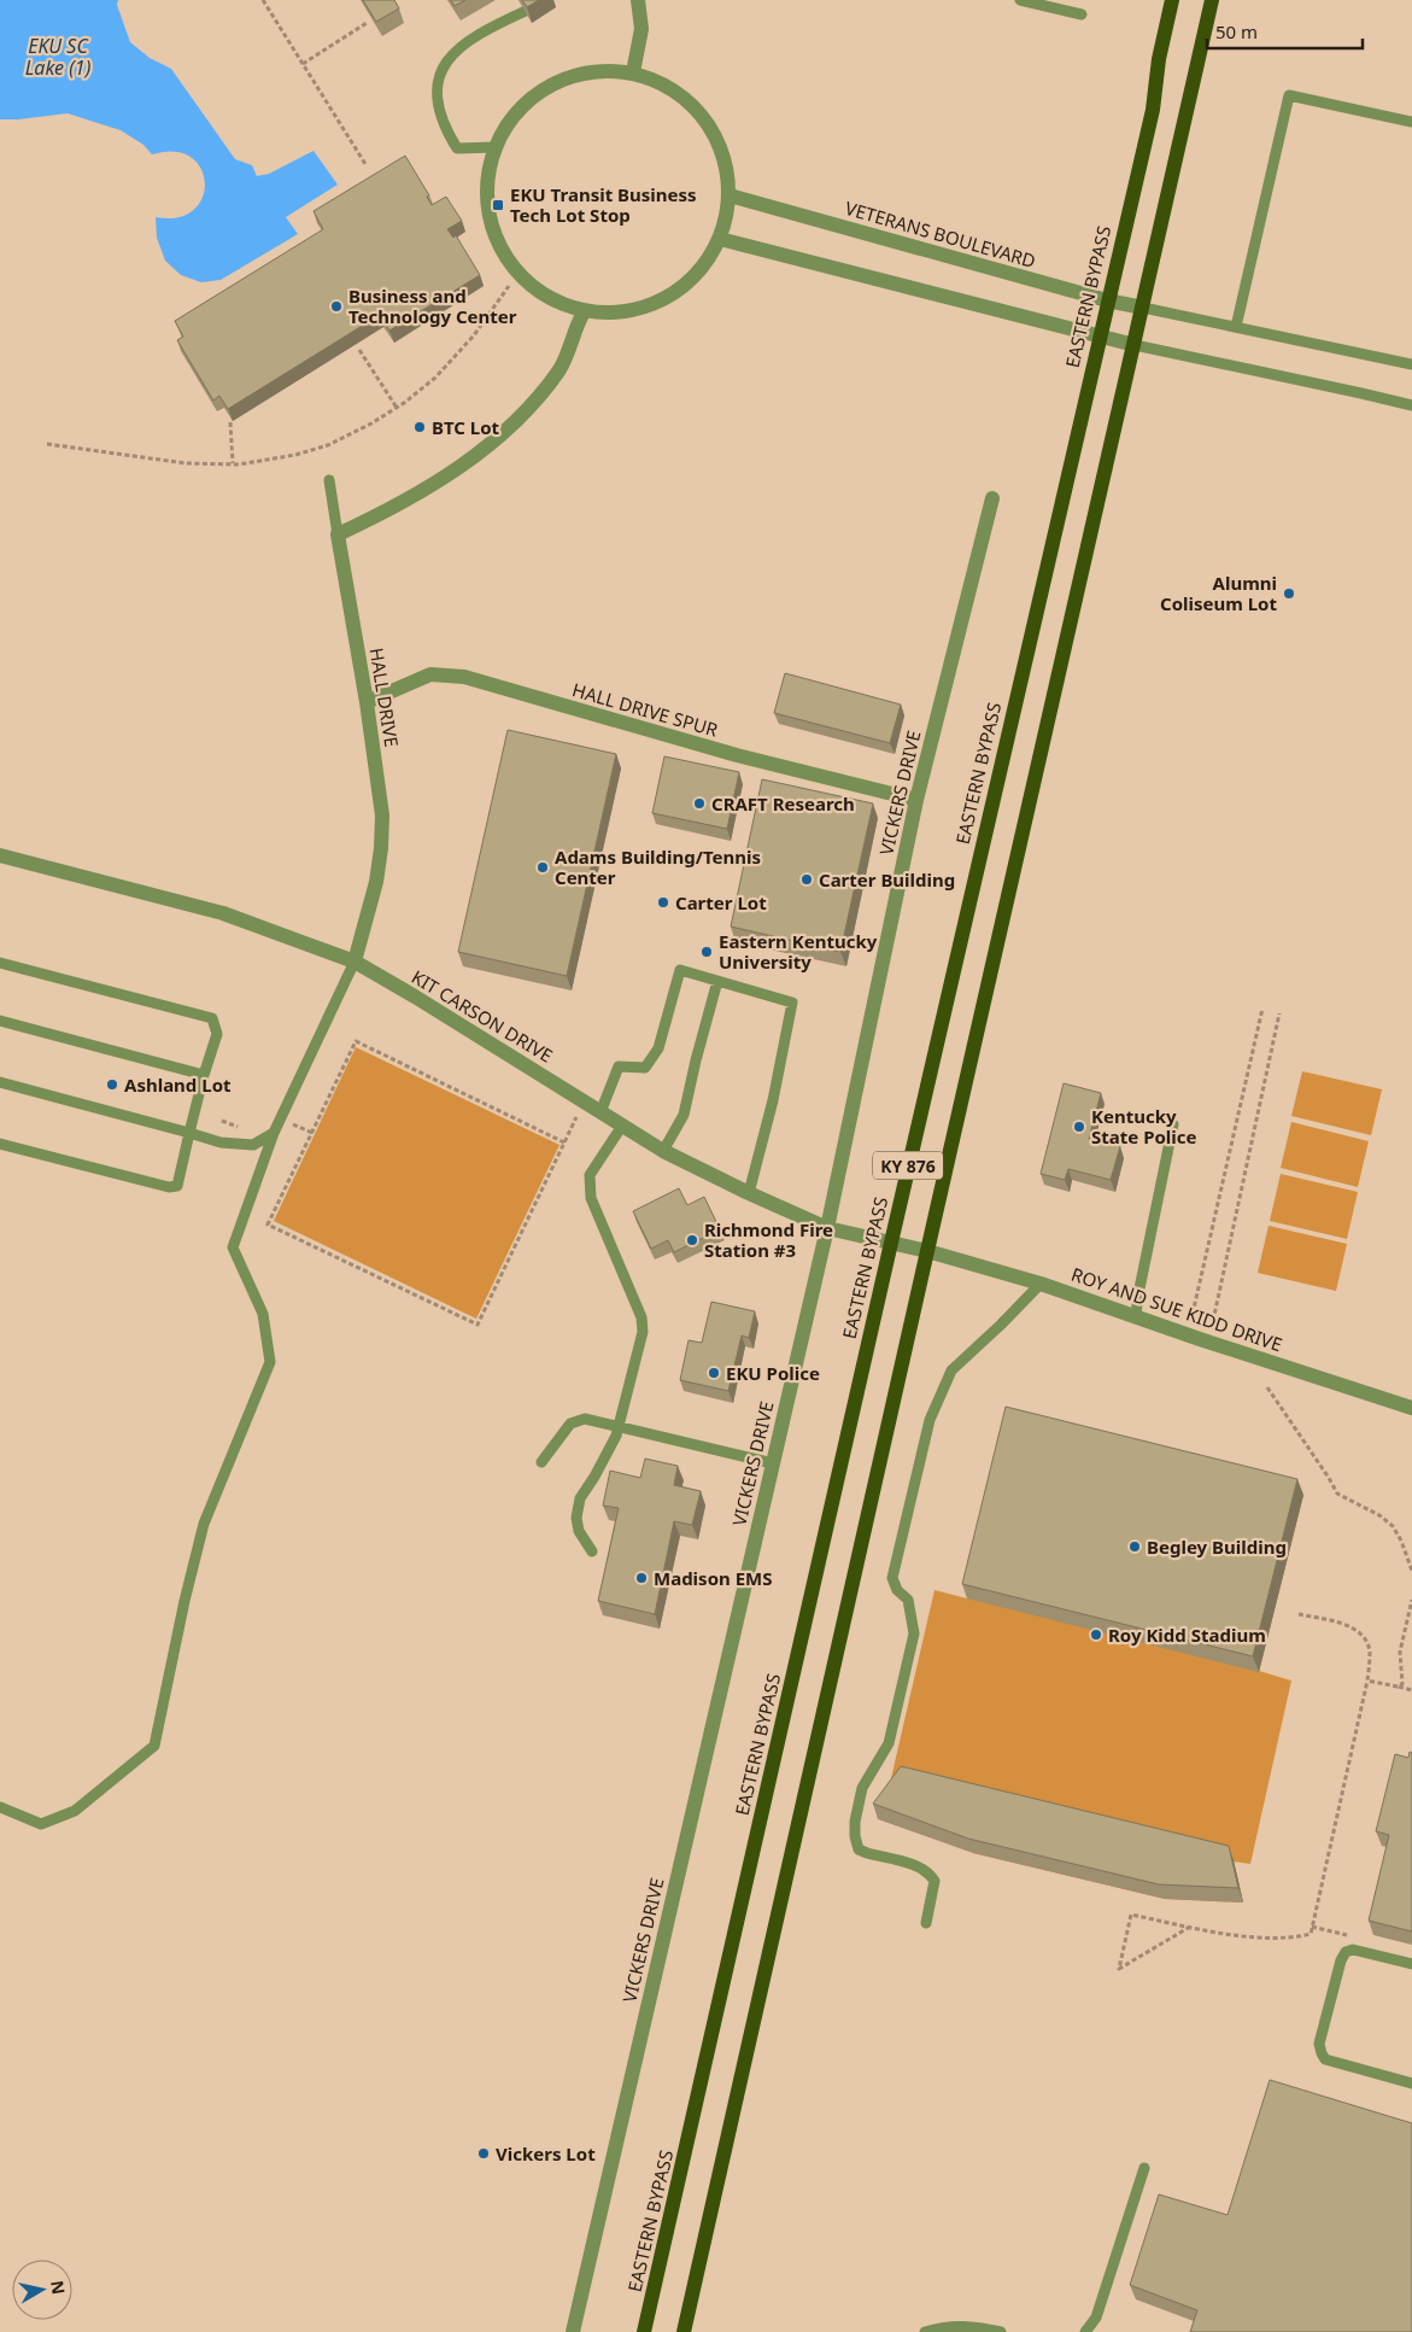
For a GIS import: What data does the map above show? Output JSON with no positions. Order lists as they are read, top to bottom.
{
  "streets": {
    "main road": ["EASTERN BYPASS", "KY 876"],
    "street": [
      "VETERANS BOULEVARD",
      "HALL DRIVE",
      "HALL DRIVE SPUR",
      "VICKERS DRIVE",
      "KIT CARSON DRIVE",
      "ROY AND SUE KIDD DRIVE"
    ]
  },
  "crossings": [
    ["VETERANS BOULEVARD", "EASTERN BYPASS"],
    ["VETERANS BOULEVARD", "KY 876"],
    ["EASTERN BYPASS", "KIT CARSON DRIVE"],
    ["HALL DRIVE", "HALL DRIVE SPUR"],
    ["HALL DRIVE", "KIT CARSON DRIVE"],
    ["HALL DRIVE SPUR", "VICKERS DRIVE"],
    ["VICKERS DRIVE", "KIT CARSON DRIVE"],
    ["KIT CARSON DRIVE", "KY 876"],
    ["KIT CARSON DRIVE", "ROY AND SUE KIDD DRIVE"],
    ["KY 876", "ROY AND SUE KIDD DRIVE"]
  ],
  "water": ["EKU SC Lake (1)"],
  "places": {
    "transit": ["EKU Transit Business Tech Lot Stop"],
    "other": [
      "Business and Technology Center",
      "BTC Lot",
      "Alumni Coliseum Lot",
      "CRAFT Research",
      "Adams Building/Tennis Center",
      "Carter Building",
      "Carter Lot",
      "Eastern Kentucky University",
      "Ashland Lot",
      "Kentucky State Police",
      "Richmond Fire Station #3",
      "EKU Police",
      "Begley Building",
      "Madison EMS",
      "Roy Kidd Stadium",
      "Vickers Lot"
    ]
  },
  "scale_bar": "50 m",
  "north": "right"
}
